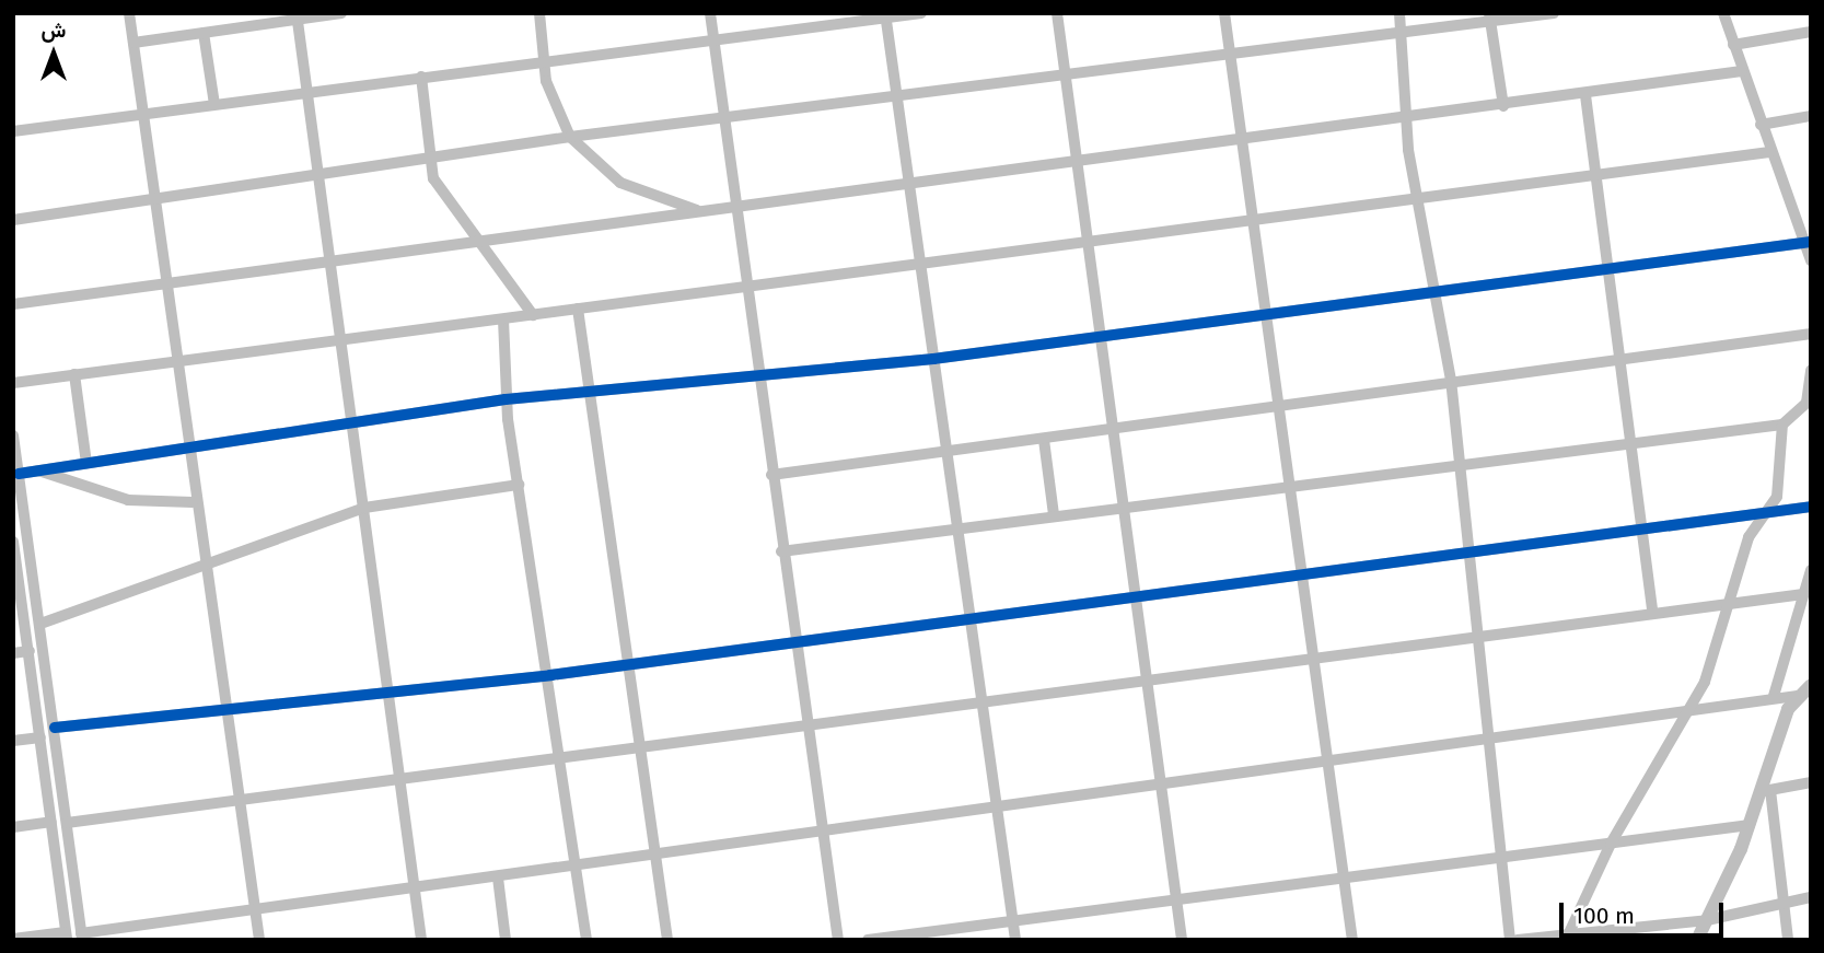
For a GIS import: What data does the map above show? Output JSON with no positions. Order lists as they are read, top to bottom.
{
  "scale_bar": "100 m",
  "north": "top"
}
